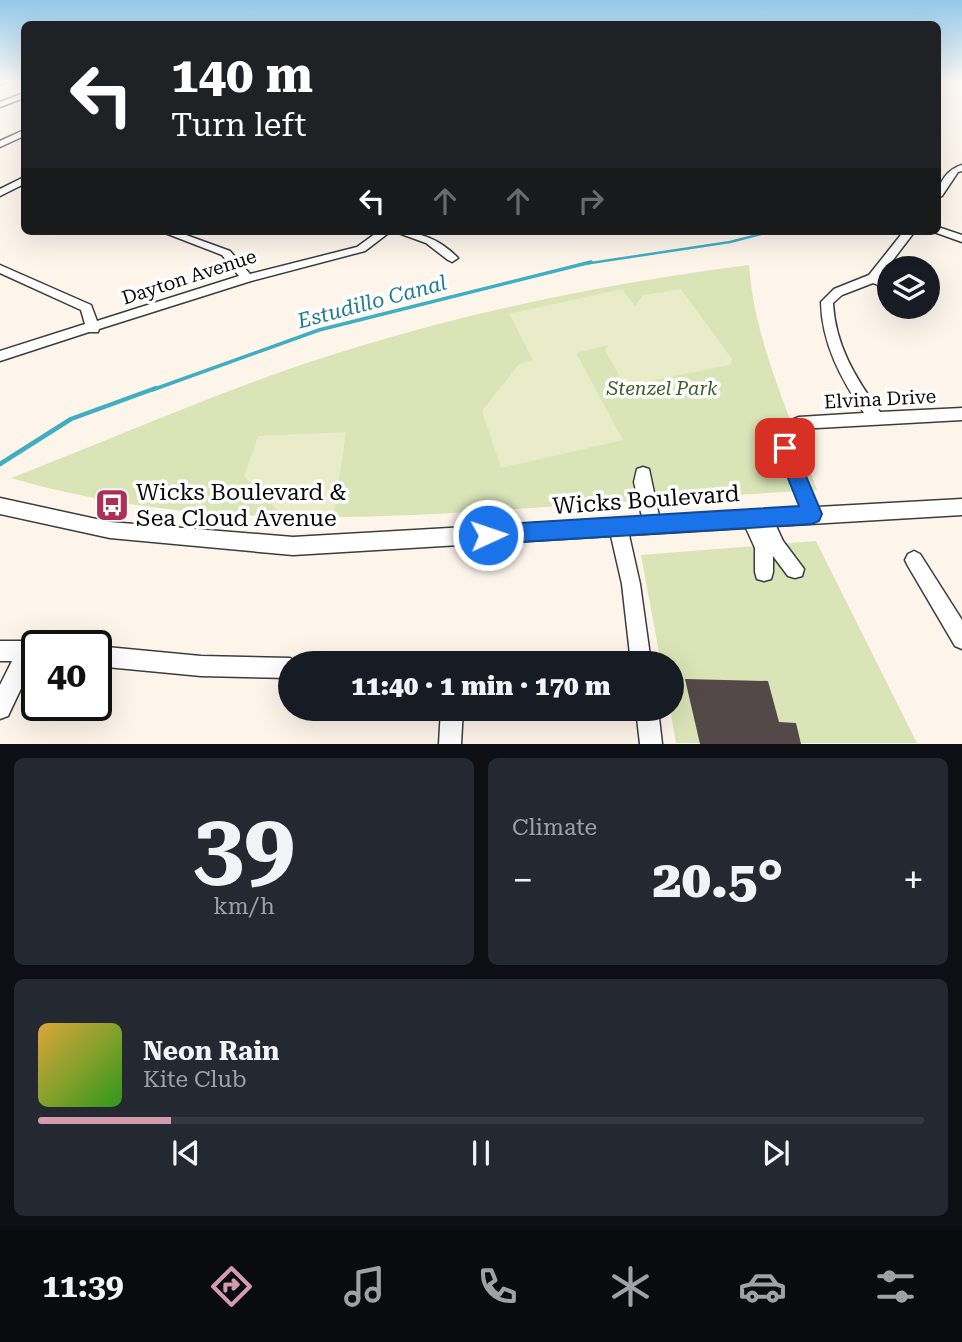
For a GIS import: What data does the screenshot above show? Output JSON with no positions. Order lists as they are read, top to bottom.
{
  "streets": {
    "street": ["Dayton Avenue", "Elvina Drive", "Wicks Boulevard"]
  },
  "water": ["Estudillo Canal"],
  "parks": ["Stenzel Park"],
  "places": {
    "bus stop": ["Wicks Boulevard & Sea Cloud Avenue"]
  },
  "page": {
    "turn": ["140 m", "Turn left"],
    "limit": "40",
    "trip": "11:40 · 1 min · 170 m",
    "tile": [
      ["39", "km/h"],
      "Climate"
    ],
    "heat": ["−", "20.5°", "+"],
    "song": ["Neon Rain", "Kite Club"],
    "tabs": "11:39"
  }
}
